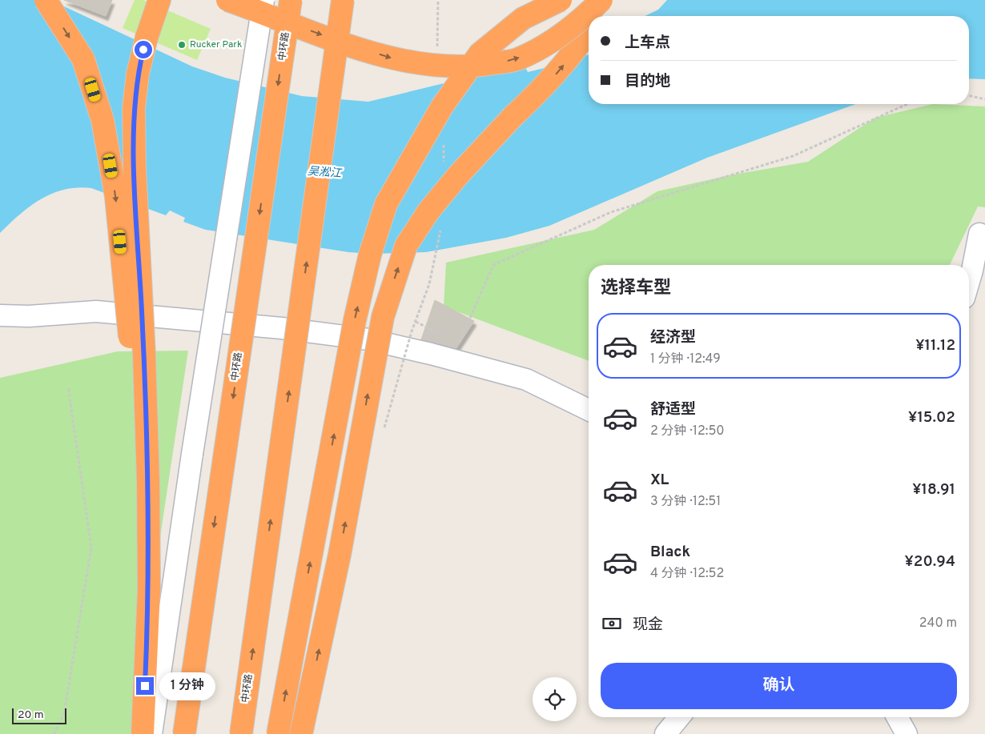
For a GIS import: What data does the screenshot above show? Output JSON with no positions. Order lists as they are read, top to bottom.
{
  "streets": {
    "highway": ["中环路"]
  },
  "water": ["吴淞江"],
  "places": ["Rucker Park"],
  "scale_bar": "20 m",
  "page": {
    "banner": ["上车点", "目的地"],
    "heading": "选择车型",
    "list": [
      {
        "name": "经济型",
        "note": "1 分钟 · 12:49",
        "value": "¥11.12"
      },
      {
        "name": "舒适型",
        "note": "2 分钟 · 12:50",
        "value": "¥15.02"
      },
      {
        "name": "XL",
        "note": "3 分钟 · 12:51",
        "value": "¥18.91"
      },
      {
        "name": "Black",
        "note": "4 分钟 · 12:52",
        "value": "¥20.94"
      }
    ],
    "pay": ["现金", "240 m"],
    "buttons": "确认",
    "bubble": "1 分钟",
    "scale": "20 m"
  }
}
